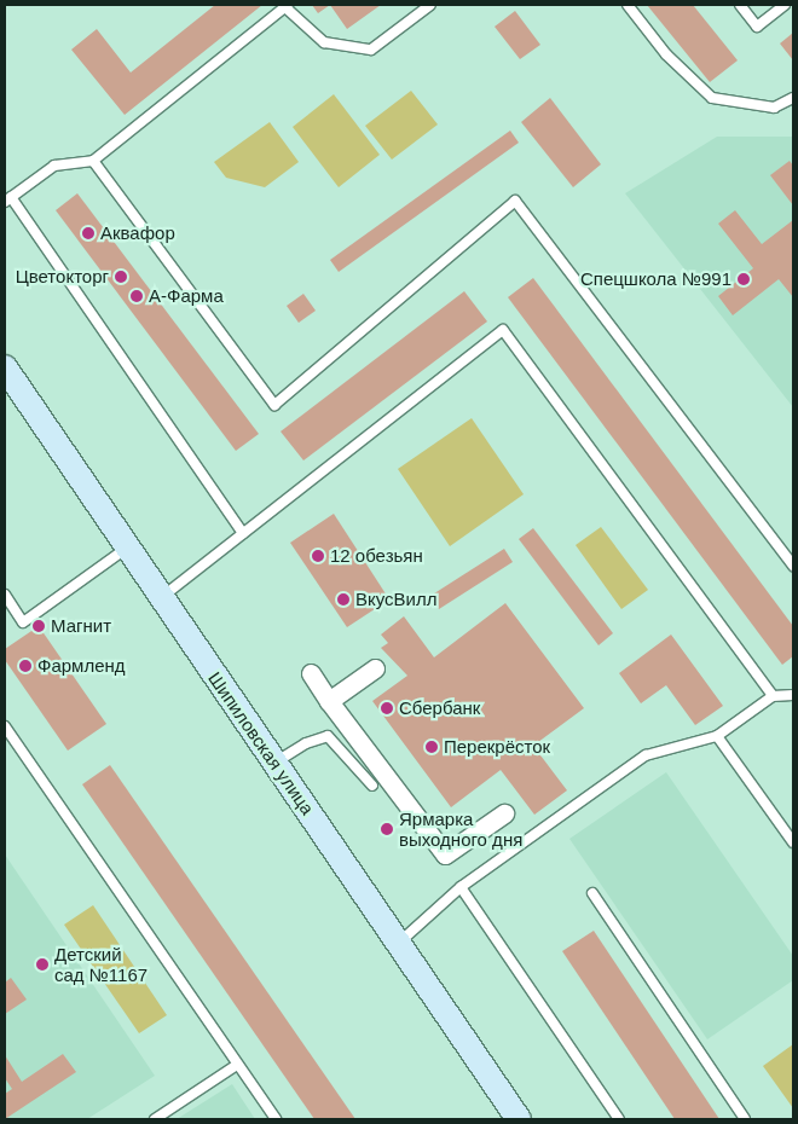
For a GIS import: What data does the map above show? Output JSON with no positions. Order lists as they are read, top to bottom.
{
  "streets": {
    "main road": ["Шипиловская улица"]
  },
  "places": [
    "Аквафор",
    "Цветокторг",
    "Спецшкола №991",
    "А-Фарма",
    "12 обезьян",
    "ВкусВилл",
    "Магнит",
    "Фармленд",
    "Сбербанк",
    "Перекрёсток",
    "Ярмарка выходного дня",
    "Детский сад №1167"
  ]
}
